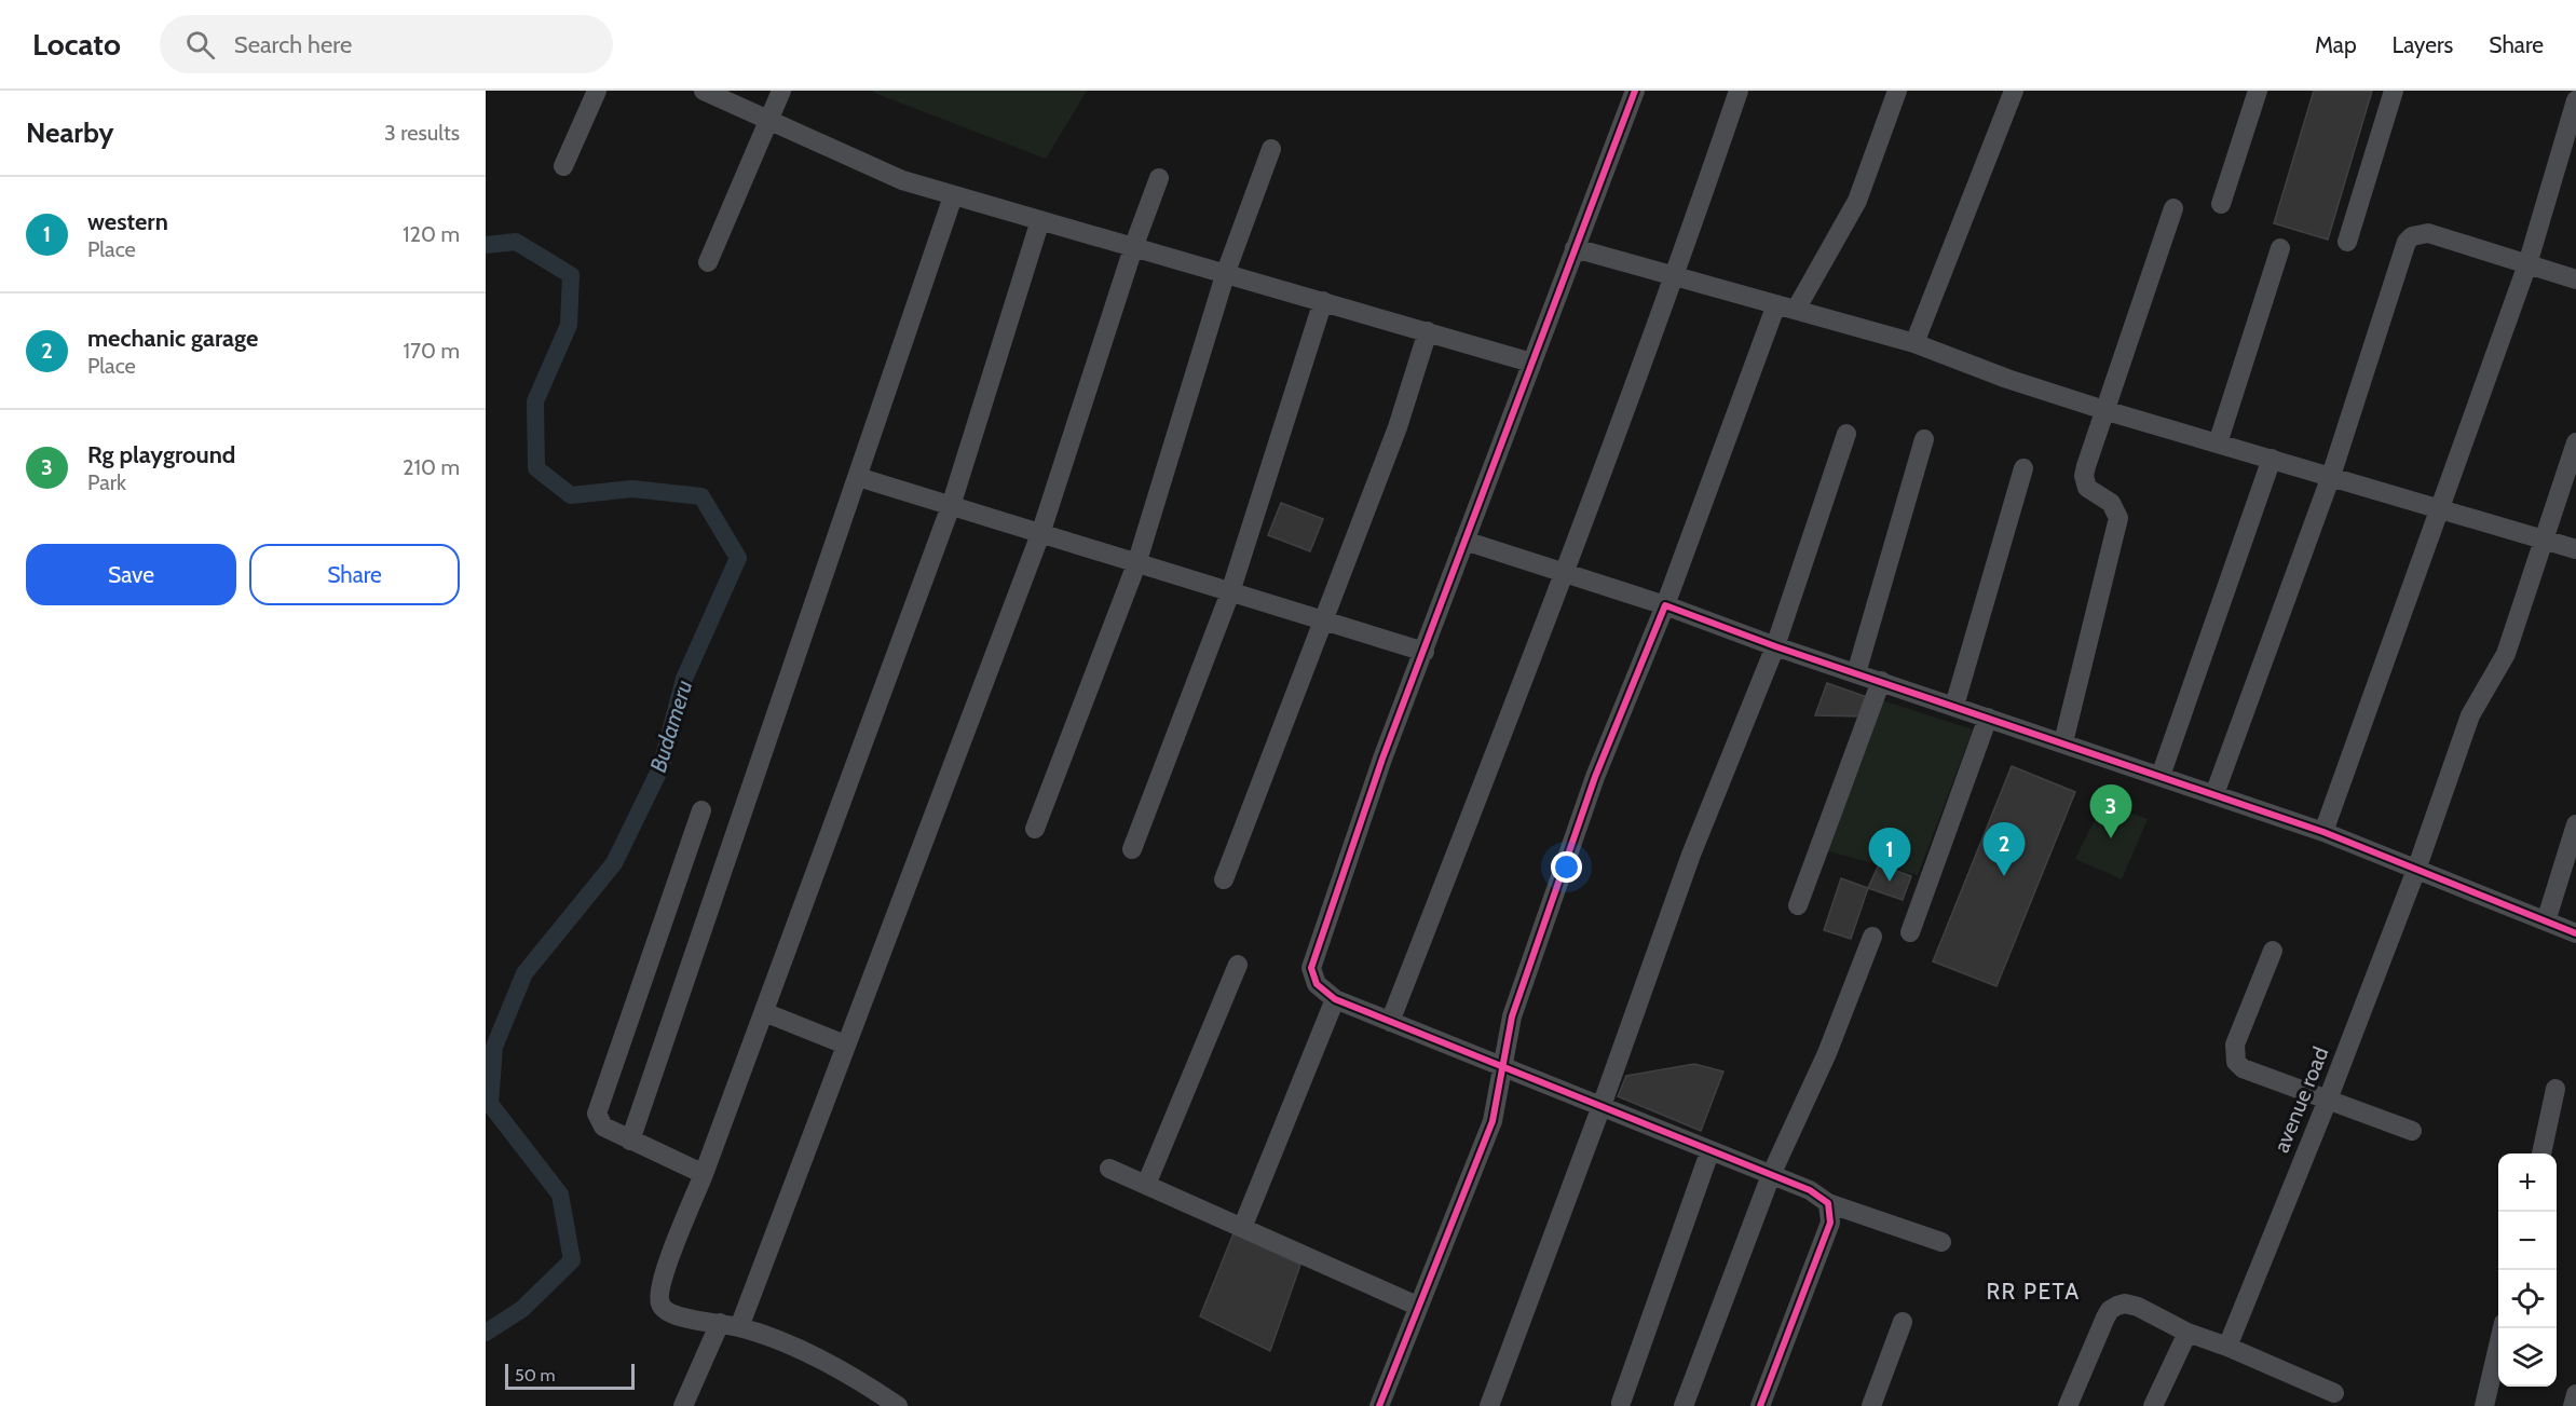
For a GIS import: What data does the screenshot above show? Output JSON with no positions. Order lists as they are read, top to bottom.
{
  "streets": {
    "street": ["avenue road"]
  },
  "districts": ["RR PETA"],
  "water": ["Budameru"],
  "scale_bar": "50 m",
  "page": {
    "header": "Locato",
    "search": "Search here",
    "nav": ["Map", "Layers", "Share"],
    "heading": ["Nearby", "3 results"],
    "list": [
      {
        "mark": "1",
        "name": "western",
        "note": "Place",
        "value": "120 m"
      },
      {
        "mark": "2",
        "name": "mechanic garage",
        "note": "Place",
        "value": "170 m"
      },
      {
        "mark": "3",
        "name": "Rg playground",
        "note": "Park",
        "value": "210 m"
      }
    ],
    "buttons": ["Save", "Share"],
    "pins": ["3", "2", "1"],
    "map_buttons": ["+", "−"],
    "scale": "50 m"
  }
}
